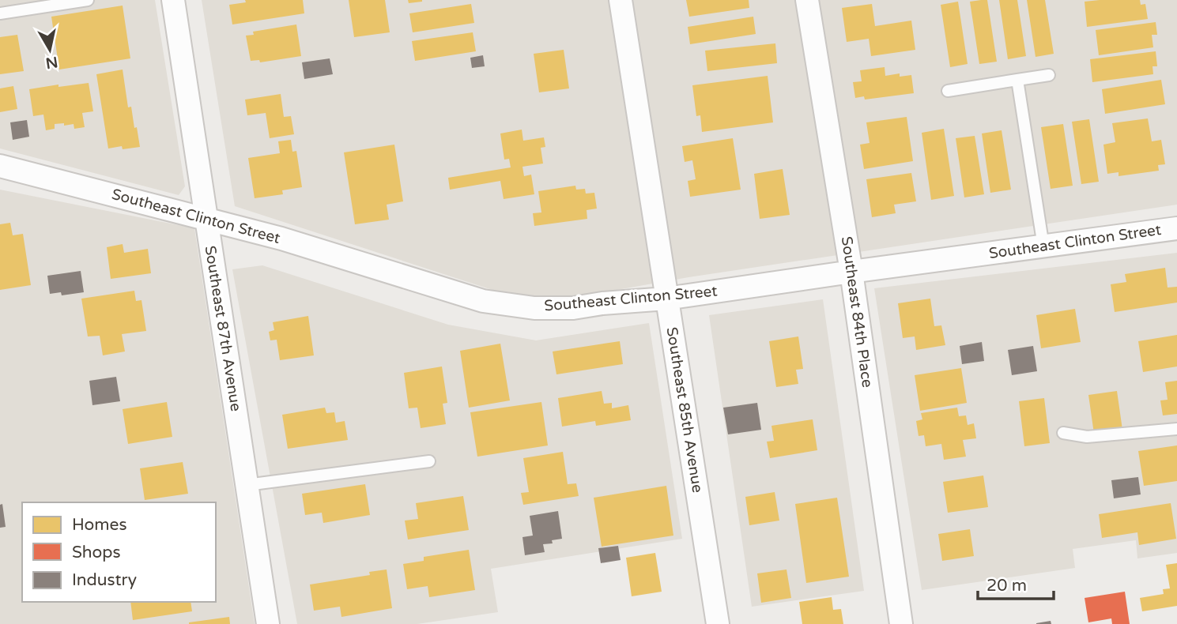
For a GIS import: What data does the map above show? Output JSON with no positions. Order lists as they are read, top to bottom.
{
  "streets": {
    "street": [
      "Southeast Clinton Street",
      "Southeast 84th Place",
      "Southeast 87th Avenue",
      "Southeast 85th Avenue"
    ]
  },
  "crossings": [
    ["Southeast Clinton Street", "Southeast 84th Place"],
    ["Southeast Clinton Street", "Southeast 87th Avenue"],
    ["Southeast Clinton Street", "Southeast 85th Avenue"]
  ],
  "legend": ["Homes", "Shops", "Industry"],
  "scale_bar": "20 m",
  "north": "bottom"
}
